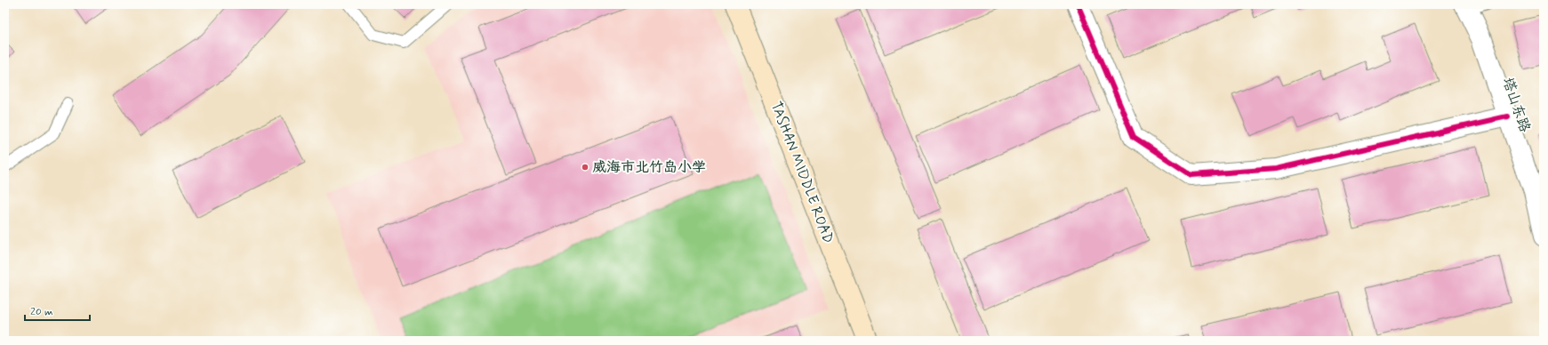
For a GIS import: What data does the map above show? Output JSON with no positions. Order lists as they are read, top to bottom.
{
  "streets": {
    "main road": ["TASHAN MIDDLE ROAD"],
    "street": ["塔山东路"]
  },
  "places": ["威海市北竹岛小学"],
  "scale_bar": "20 m"
}
